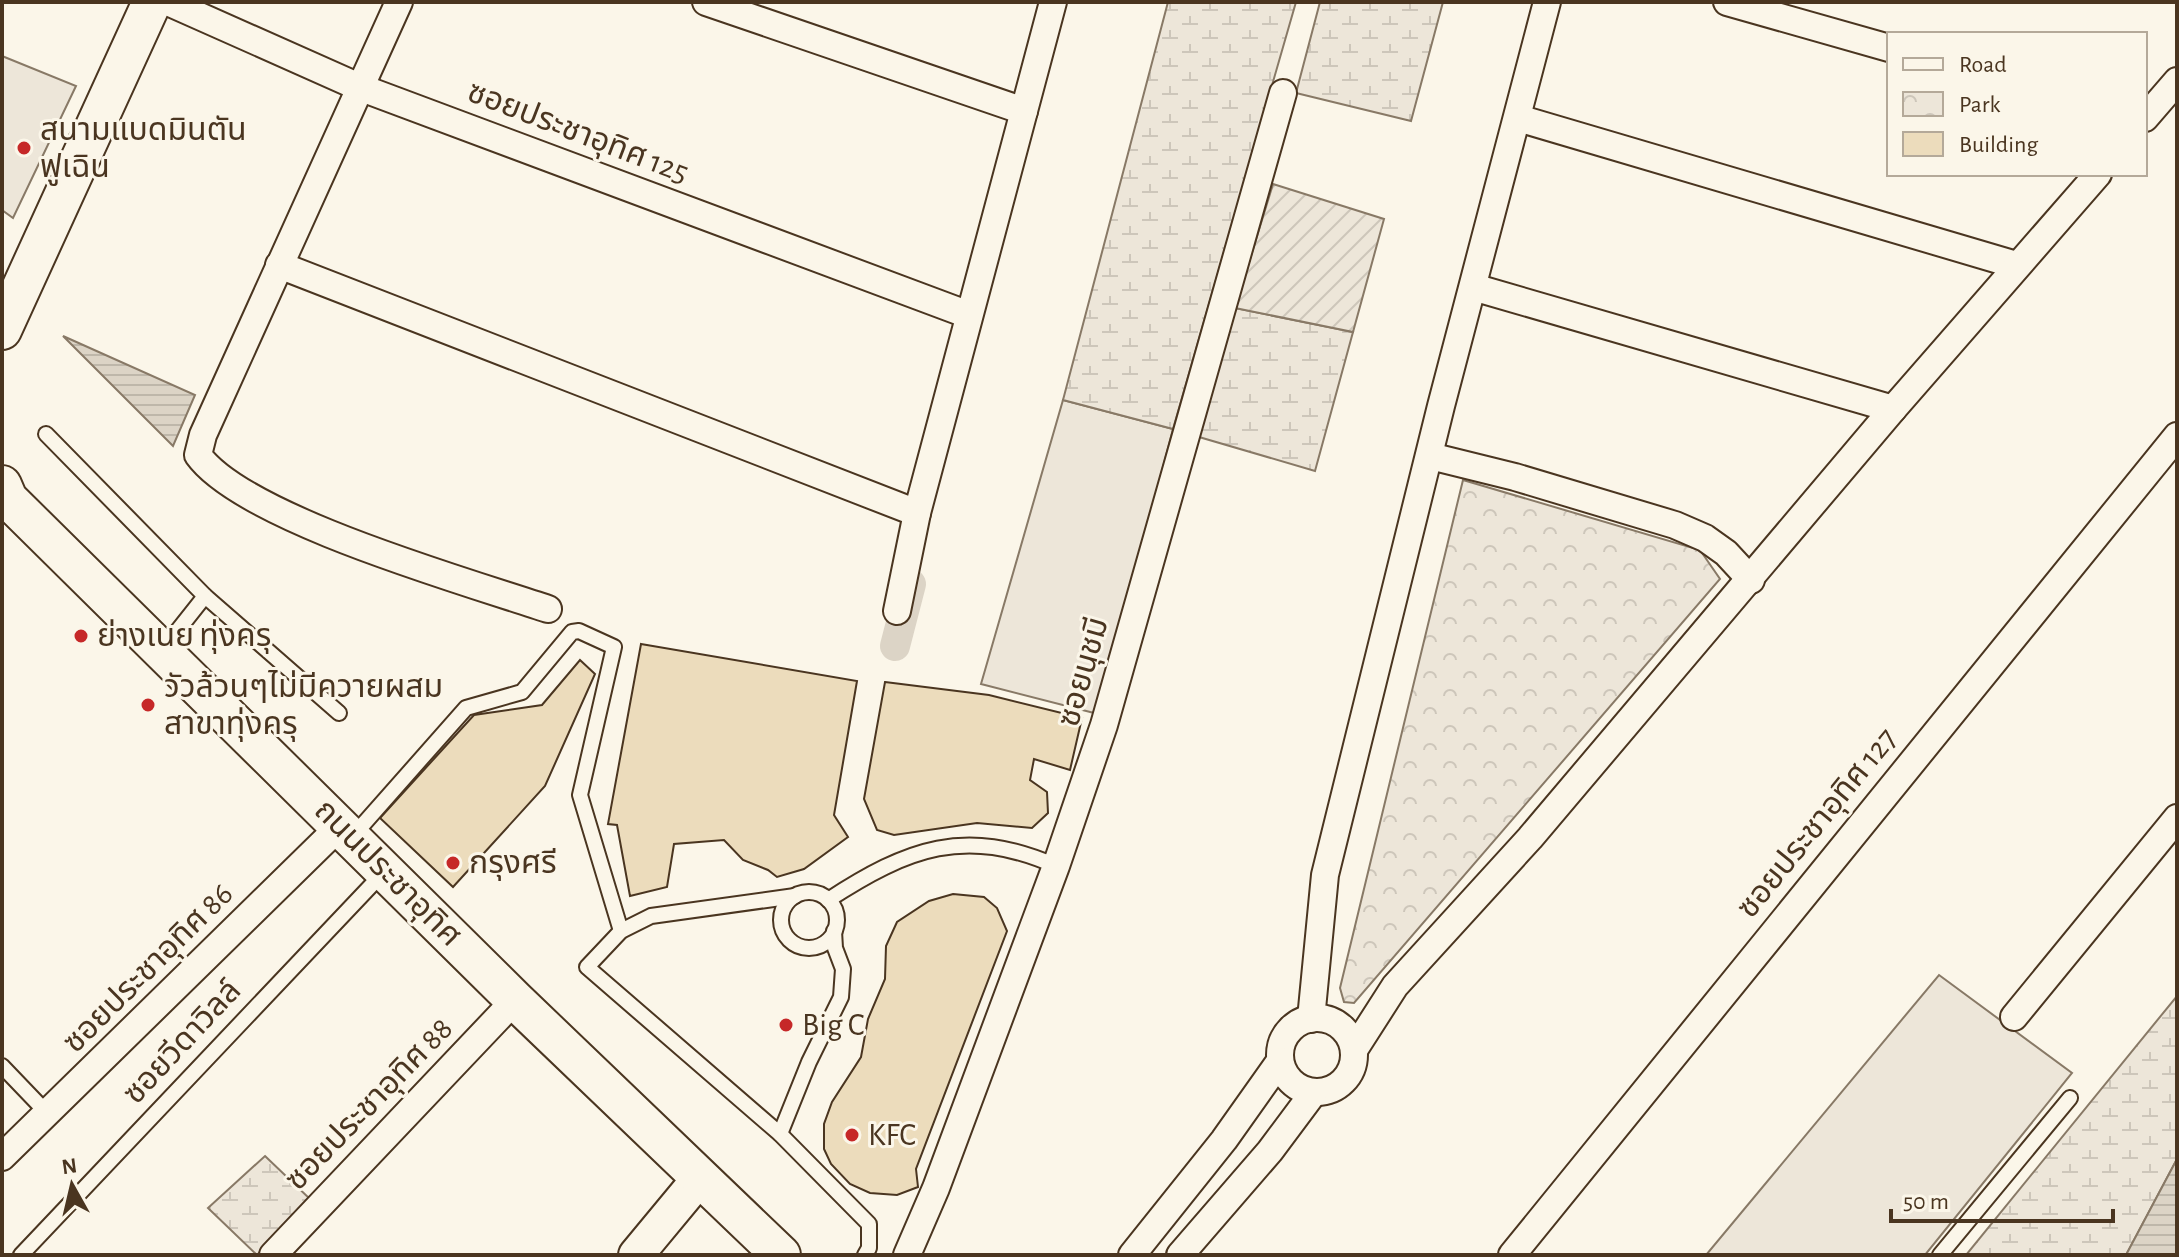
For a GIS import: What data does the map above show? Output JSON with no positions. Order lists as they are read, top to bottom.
{
  "streets": {
    "main road": ["ถนนประชาอุทิศ"],
    "street": [
      "ซอยประชาอุทิศ 125",
      "ซอยนุชมี",
      "ซอยประชาอุทิศ 127",
      "ซอยประชาอุทิศ 86",
      "ซอยประชาอุทิศ 88"
    ],
    "lane": ["ซอยวีดาวิลล์"]
  },
  "crossings": [
    ["ถนนประชาอุทิศ", "ซอยประชาอุทิศ 86"],
    ["ถนนประชาอุทิศ", "ซอยวีดาวิลล์"],
    ["ถนนประชาอุทิศ", "ซอยประชาอุทิศ 88"]
  ],
  "places": [
    "สนามแบดมินตัน ฟูเฉิน",
    "ย่างเนย ทุ่งครุ",
    "วัวล้วนๆไม่มีควายผสม สาขาทุ่งครุ",
    "กรุงศรี",
    "Big C",
    "KFC"
  ],
  "legend": ["Road", "Park", "Building"],
  "scale_bar": "50 m",
  "north": "top"
}
